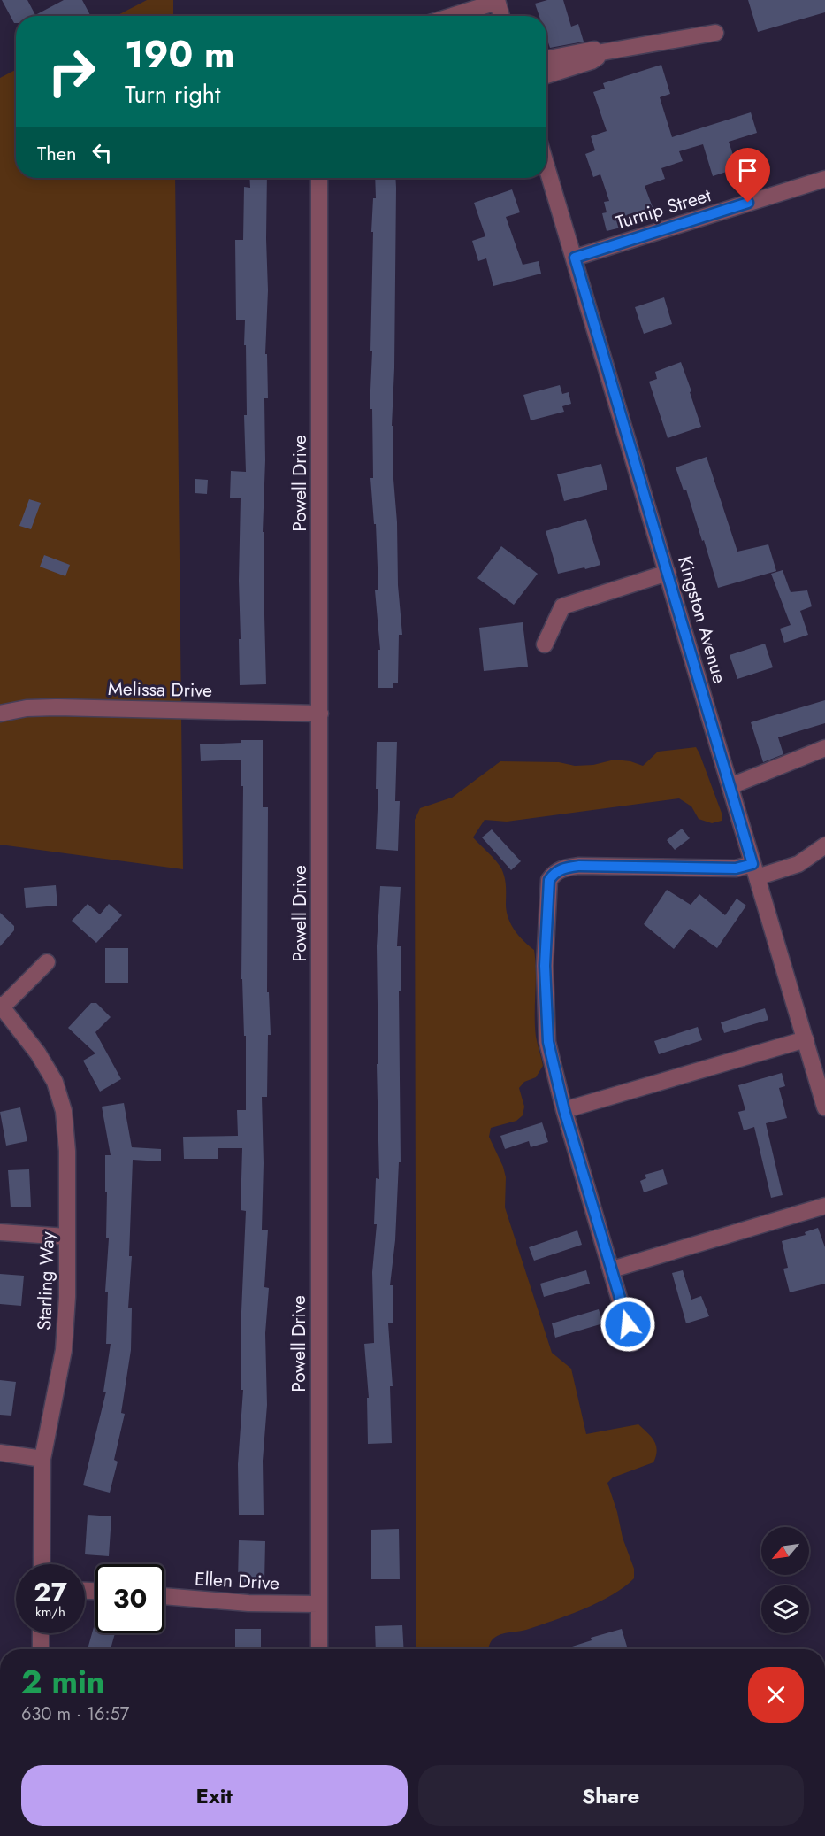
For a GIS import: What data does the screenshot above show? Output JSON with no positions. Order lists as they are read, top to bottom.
{
  "streets": {
    "street": [
      "Turnip Street",
      "Powell Drive",
      "Kingston Avenue",
      "Melissa Drive",
      "Starling Way",
      "Ellen Drive"
    ]
  },
  "crossings": [
    ["Turnip Street", "Kingston Avenue"],
    ["Powell Drive", "Melissa Drive"],
    ["Powell Drive", "Ellen Drive"]
  ],
  "north": "bottom left",
  "page": {
    "turn": ["190 m", "Turn right"],
    "then": "Then",
    "speed": "27 km/h",
    "limit": "30",
    "heading": ["2 min", "630 m · 16:57"],
    "buttons": ["Exit", "Share"]
  }
}
